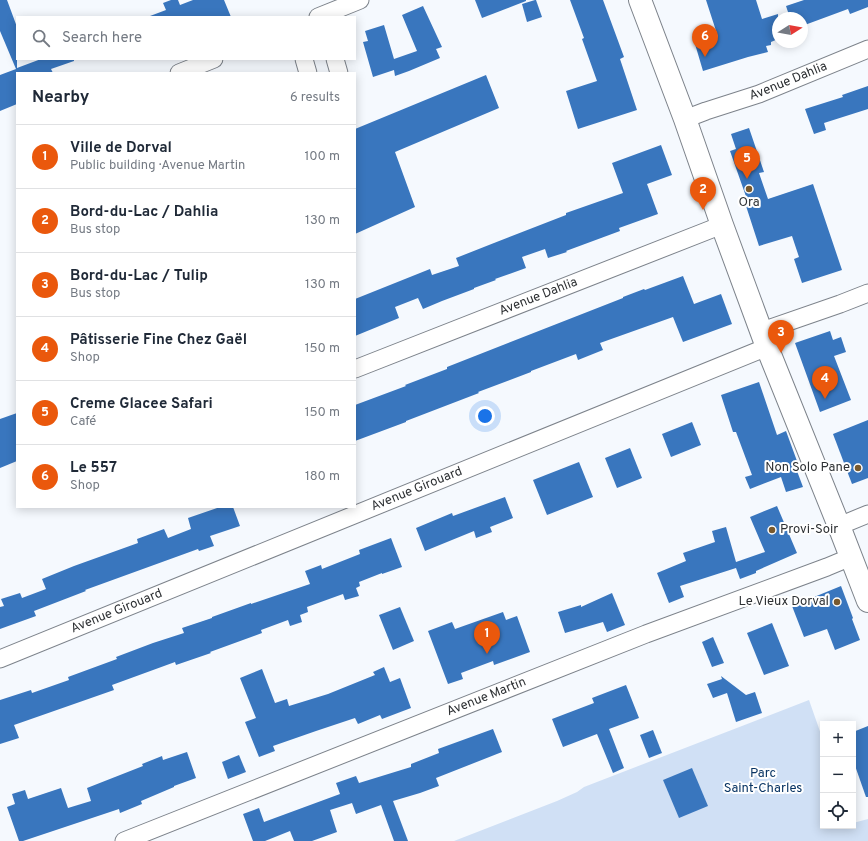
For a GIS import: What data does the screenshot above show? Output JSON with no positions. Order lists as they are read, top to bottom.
{
  "streets": {
    "street": ["Avenue Dahlia", "Avenue Girouard", "Avenue Martin"]
  },
  "parks": ["Parc Saint-Charles"],
  "places": [
    "Ora",
    "Non Solo Pane",
    "Provi-Soir",
    "Le Vieux Dorval"
  ],
  "north": "right",
  "page": {
    "search": "Search here",
    "pins": [
      "6",
      "5",
      "2",
      "3",
      "4",
      "1"
    ],
    "heading": ["Nearby", "6 results"],
    "list": [
      {
        "mark": "1",
        "name": "Ville de Dorval",
        "note": "Public building · Avenue Martin",
        "value": "100 m"
      },
      {
        "mark": "2",
        "name": "Bord-du-Lac / Dahlia",
        "note": "Bus stop",
        "value": "130 m"
      },
      {
        "mark": "3",
        "name": "Bord-du-Lac / Tulip",
        "note": "Bus stop",
        "value": "130 m"
      },
      {
        "mark": "4",
        "name": "Pâtisserie Fine Chez Gaël",
        "note": "Shop",
        "value": "150 m"
      },
      {
        "mark": "5",
        "name": "Creme Glacee Safari",
        "note": "Café",
        "value": "150 m"
      },
      {
        "mark": "6",
        "name": "Le 557",
        "note": "Shop",
        "value": "180 m"
      }
    ],
    "map_buttons": ["+", "−"]
  }
}
